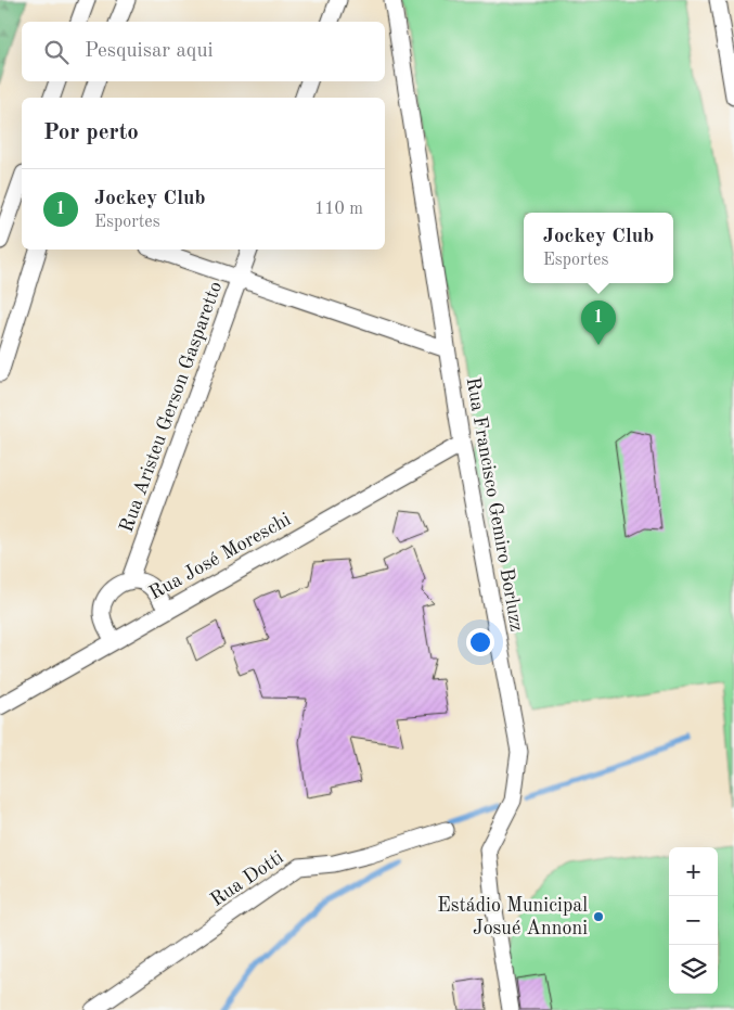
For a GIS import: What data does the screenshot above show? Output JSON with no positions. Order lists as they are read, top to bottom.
{
  "streets": {
    "street": [
      "Rua Aristeu Gerson Gasparetto",
      "Rua Francisco Gemiro Borluzz",
      "Rua José Moreschi",
      "Rua Dotti"
    ]
  },
  "crossings": [
    ["Rua Francisco Gemiro Borluzz", "Rua José Moreschi"]
  ],
  "places": ["Estádio Municipal Josué Annoni"],
  "page": {
    "search": "Pesquisar aqui",
    "heading": "Por perto",
    "list": [
      {
        "mark": "1",
        "name": "Jockey Club",
        "note": "Esportes",
        "value": "110 m"
      }
    ],
    "popup": ["Jockey Club", "Esportes"],
    "pins": "1",
    "map_buttons": ["+", "−"]
  }
}
